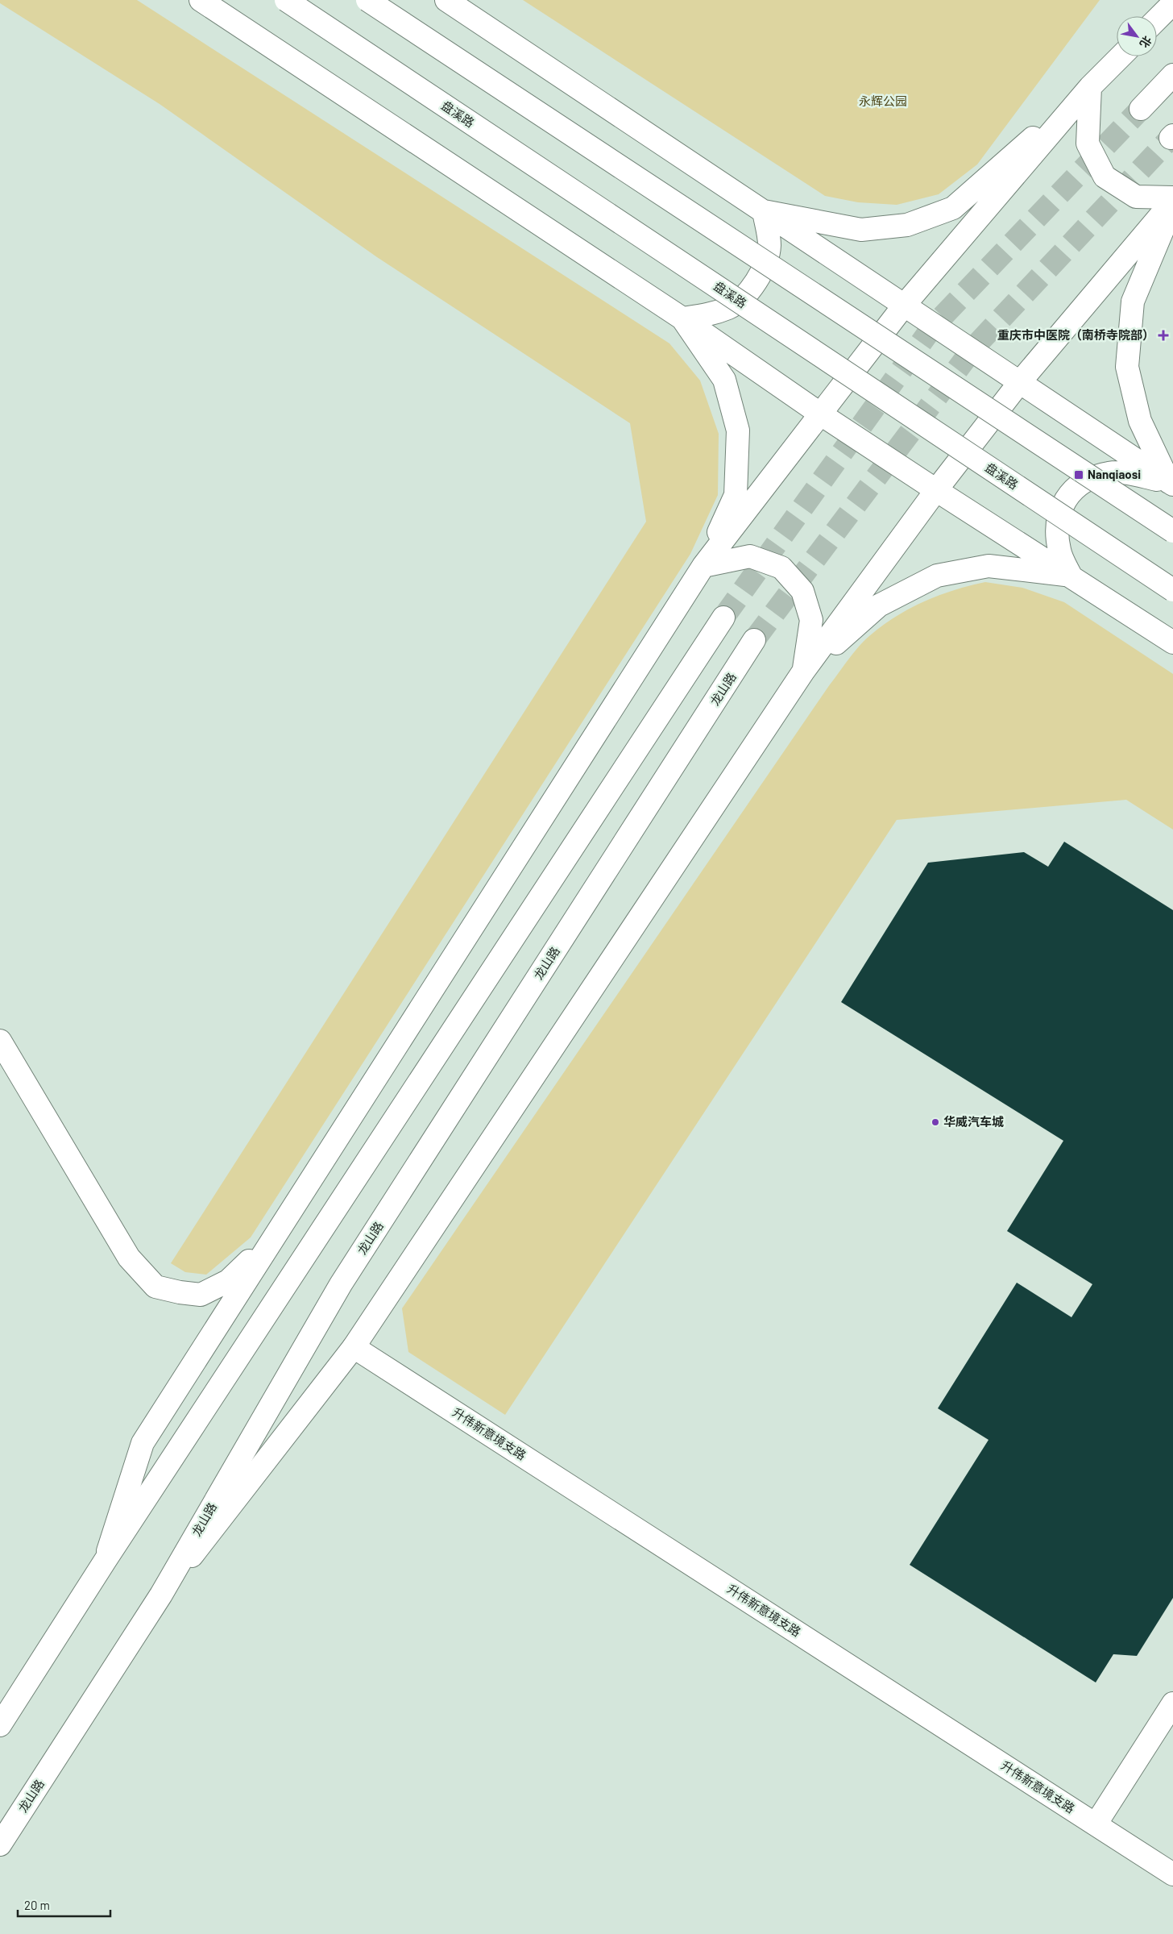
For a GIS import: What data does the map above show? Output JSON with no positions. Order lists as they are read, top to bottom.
{
  "streets": {
    "street": ["盘溪路", "龙山路", "升伟新意境支路"]
  },
  "parks": ["永辉公园"],
  "places": {
    "health": ["重庆市中医院（南桥寺院部）"],
    "transit": ["Nanqiaosi"],
    "other": ["华威汽车城"]
  },
  "scale_bar": "20 m",
  "north": "bottom right"
}
